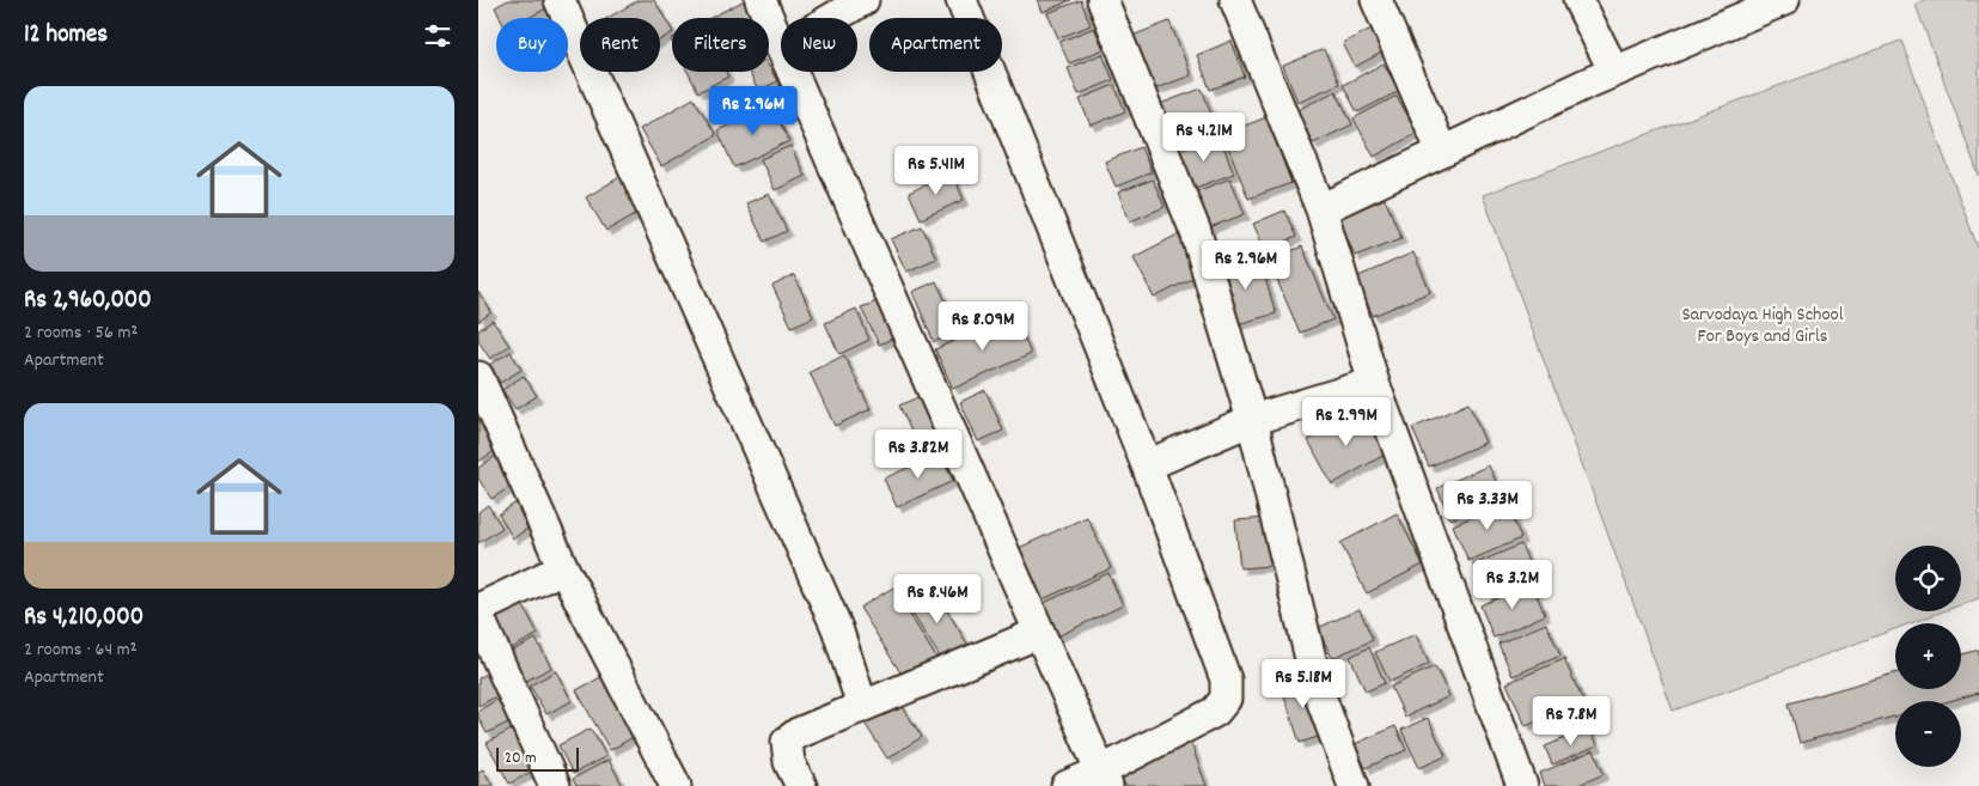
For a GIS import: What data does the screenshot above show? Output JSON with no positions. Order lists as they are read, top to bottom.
{
  "parks": ["Sarvodaya High School For Boys and Girls"],
  "scale_bar": "20 m",
  "page": {
    "heading": "12 homes",
    "chip": [
      "Buy",
      "Rent",
      "Filters",
      "New",
      "Apartment"
    ],
    "list": [
      {
        "name": "Rs 2,960,000",
        "note": "2 rooms · 56 m² · Apartment"
      },
      {
        "name": "Rs 4,210,000",
        "note": "2 rooms · 64 m² · Apartment"
      }
    ],
    "price": [
      "Rs 2.96M",
      "Rs 4.21M",
      "Rs 5.41M",
      "Rs 2.96M",
      "Rs 8.09M",
      "Rs 2.99M",
      "Rs 3.82M",
      "Rs 3.33M",
      "Rs 3.2M",
      "Rs 8.46M",
      "Rs 5.18M",
      "Rs 7.8M"
    ],
    "map_buttons": ["+", "−"],
    "scale": "20 m"
  }
}
